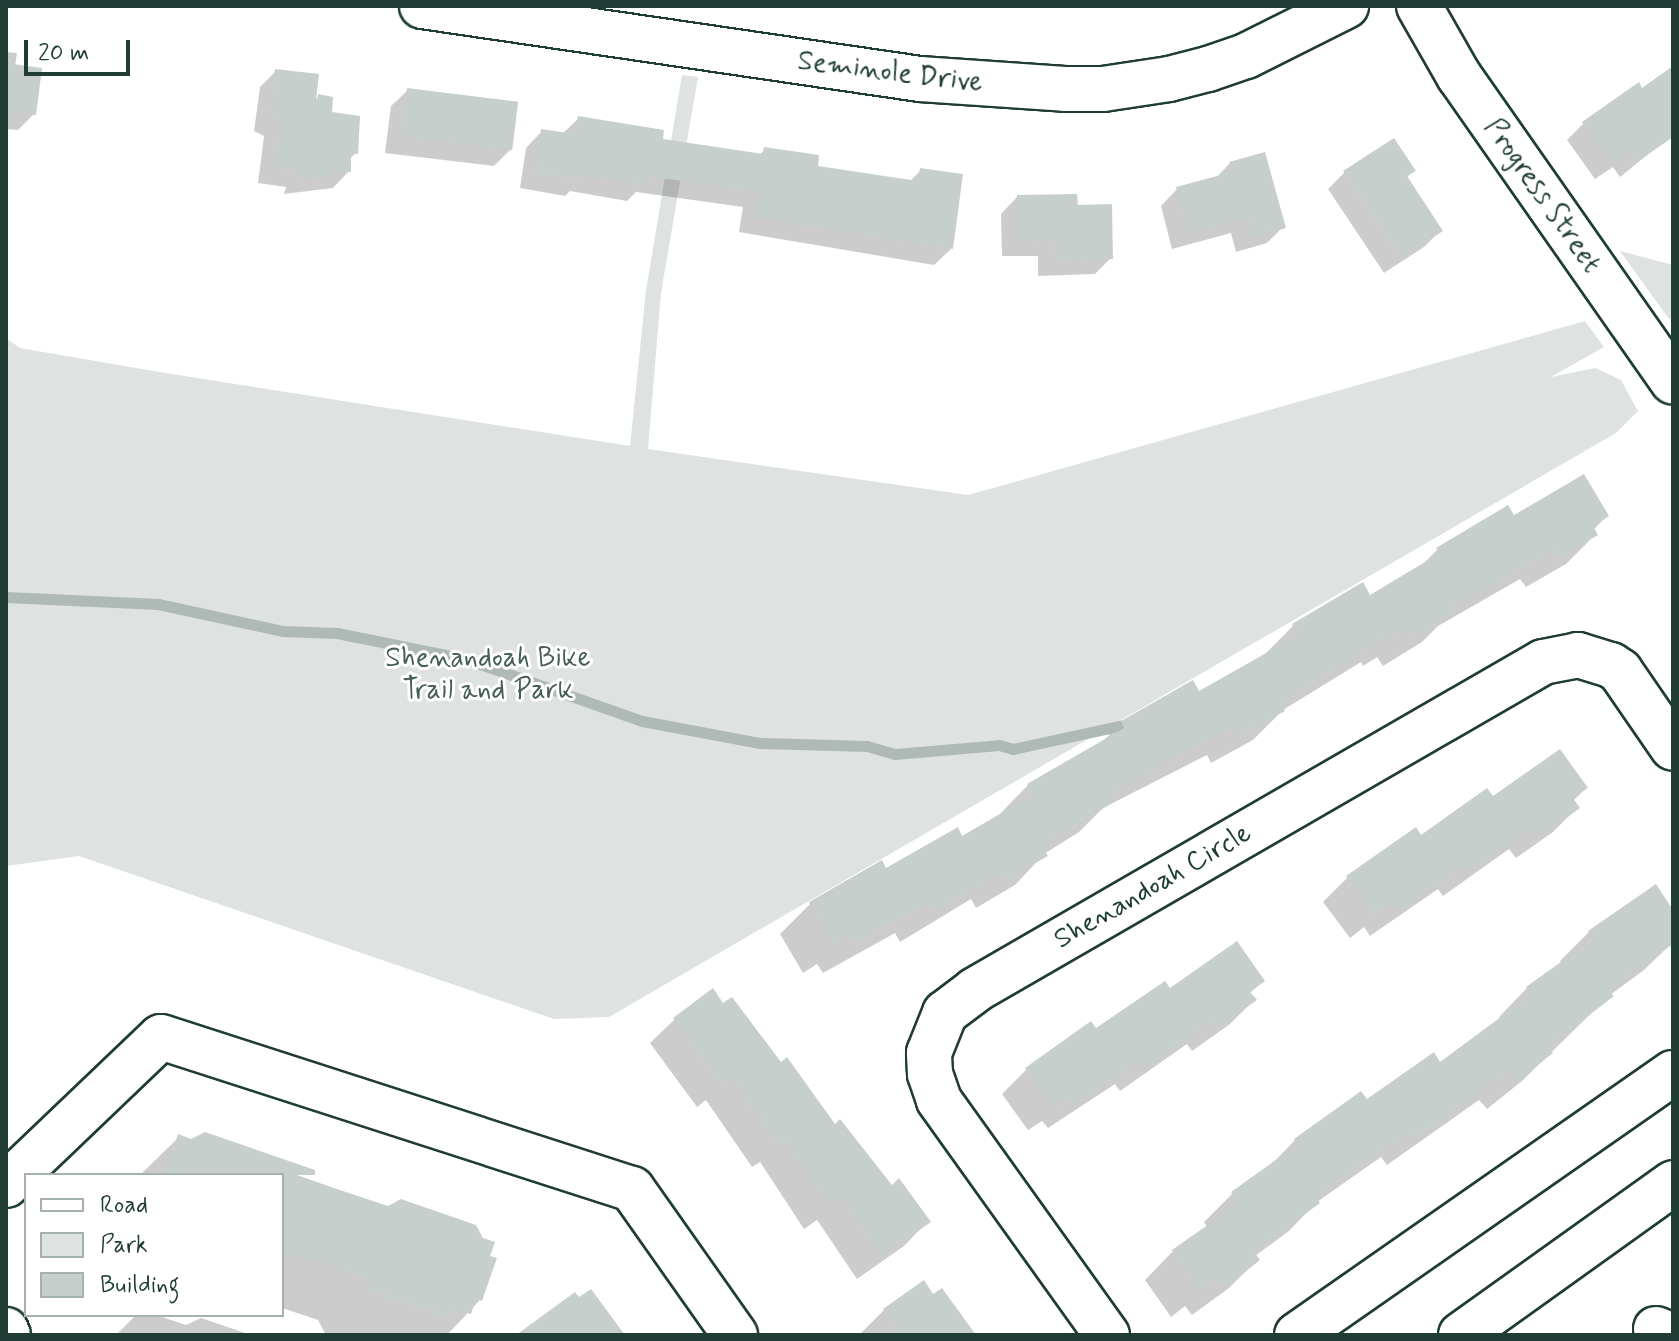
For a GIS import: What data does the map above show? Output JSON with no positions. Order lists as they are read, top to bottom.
{
  "streets": {
    "street": ["Seminole Drive", "Progress Street", "Shenandoah Circle"]
  },
  "parks": ["Shenandoah Bike Trail and Park"],
  "legend": ["Road", "Park", "Building"],
  "scale_bar": "20 m"
}
